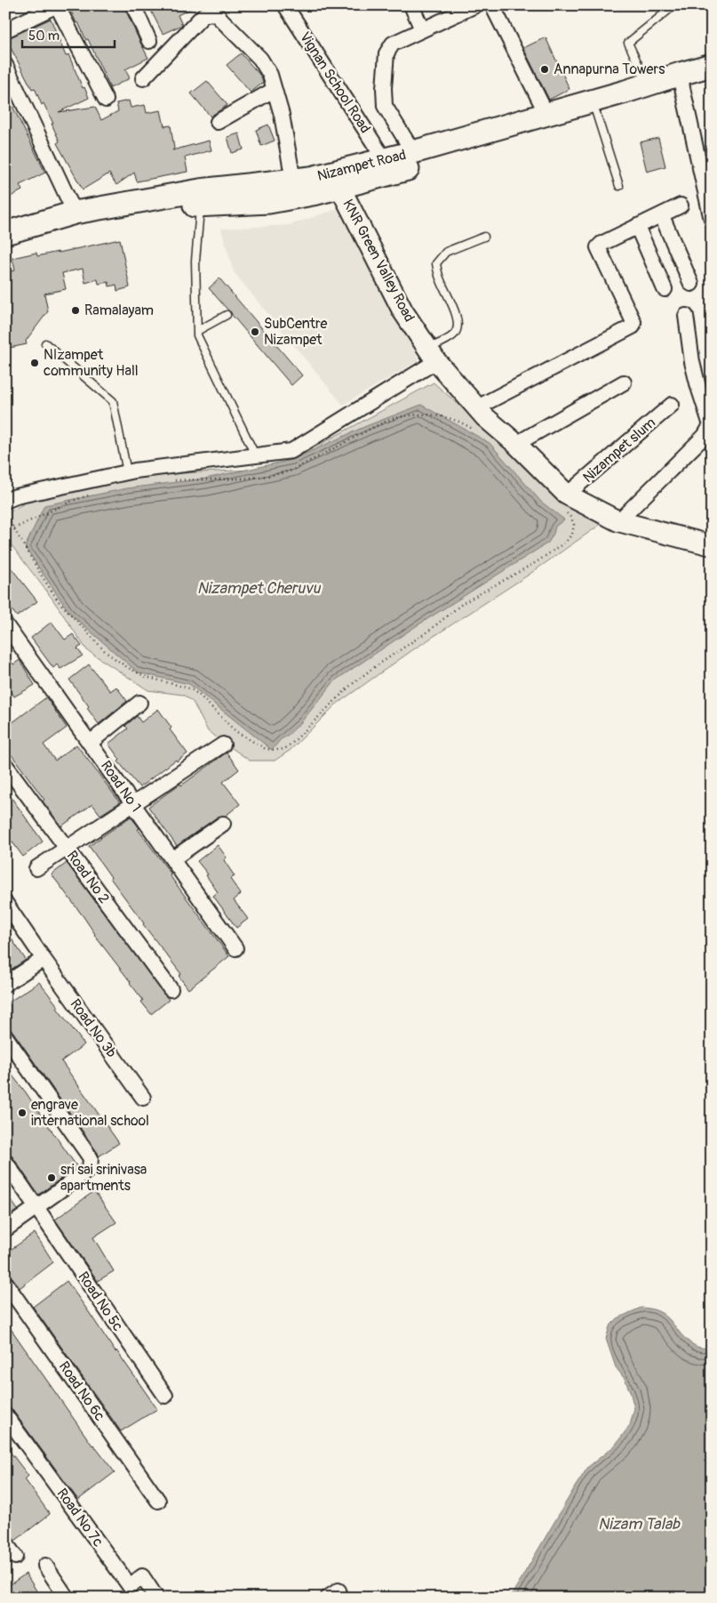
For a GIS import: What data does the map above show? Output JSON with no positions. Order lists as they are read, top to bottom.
{
  "streets": {
    "main road": ["Nizampet Road"],
    "street": [
      "Vignan School Road",
      "KNR Green Valley Road",
      "Nizampet slum",
      "Road No 1",
      "Road No 2",
      "Road No 3b",
      "Road No 5c",
      "Road No 6c",
      "Road No 7c"
    ]
  },
  "crossings": [
    ["Vignan School Road", "Nizampet Road"],
    ["Nizampet Road", "KNR Green Valley Road"],
    ["KNR Green Valley Road", "Nizampet slum"]
  ],
  "water": ["Nizampet Cheruvu", "Nizam Talab"],
  "places": [
    "Annapurna Towers",
    "Ramalayam",
    "SubCentre Nizampet",
    "NIzampet community Hall",
    "engrave international school",
    "sri sai srinivasa apartments"
  ],
  "scale_bar": "50 m"
}
